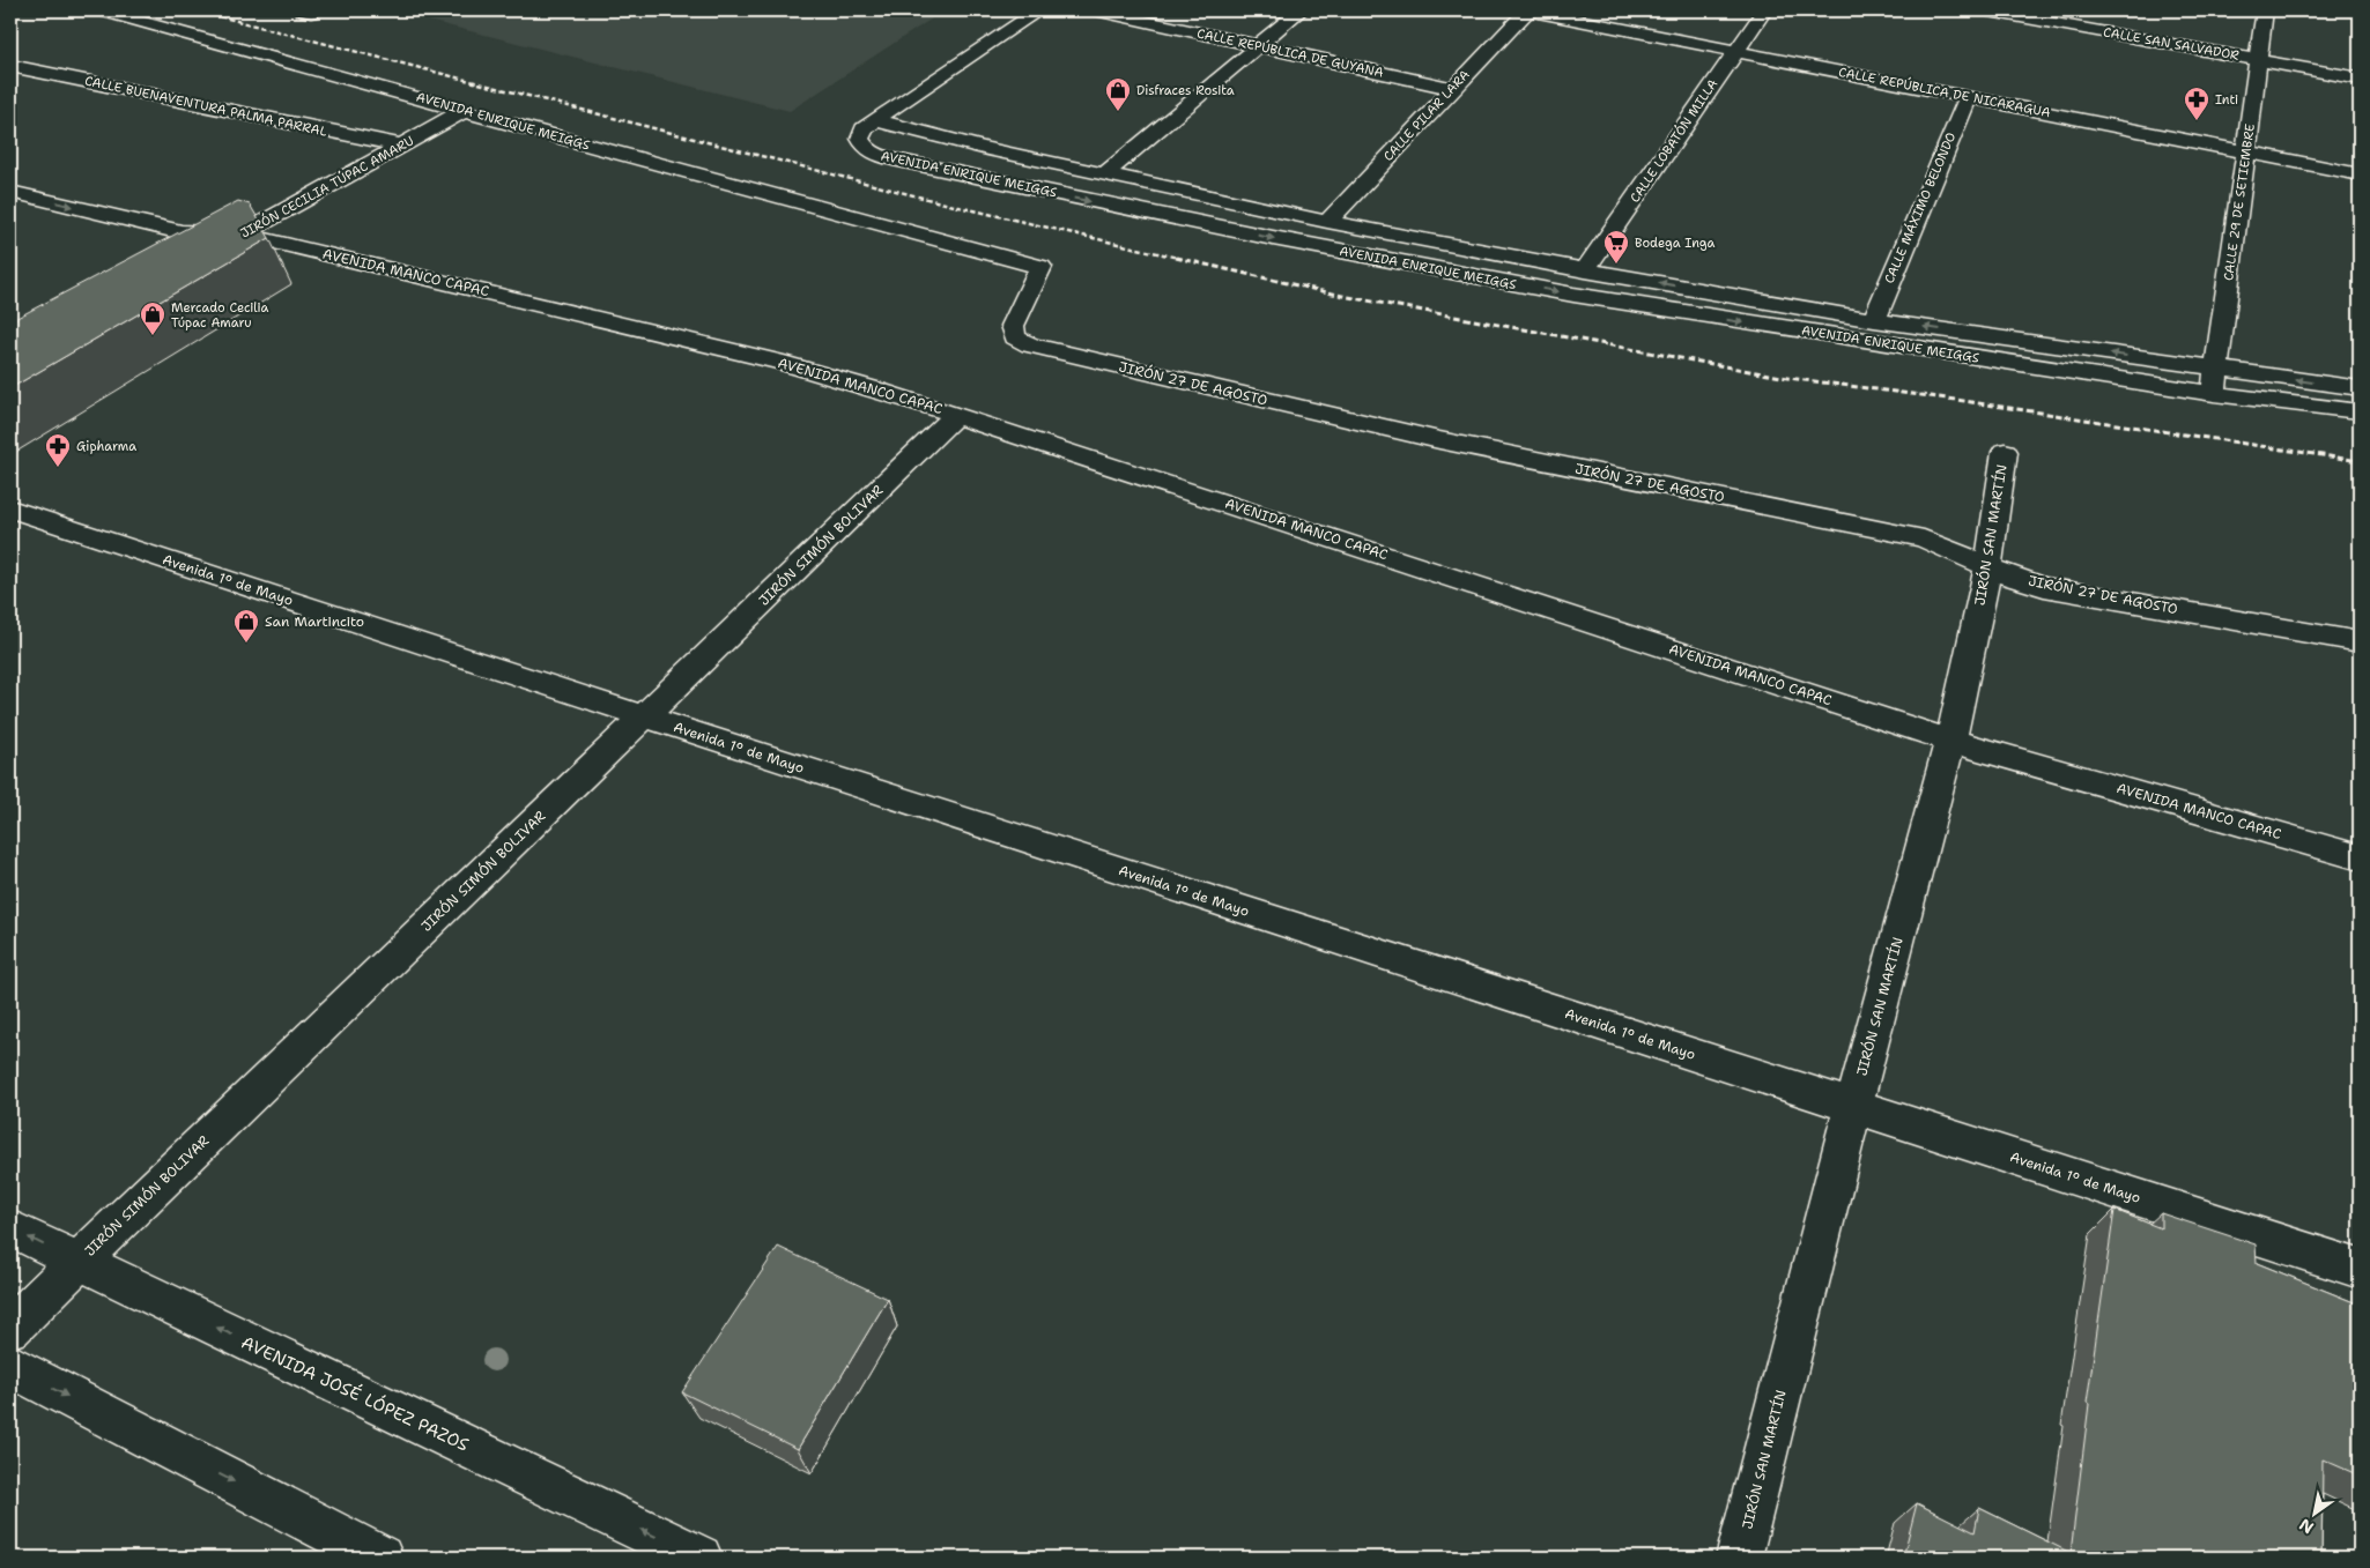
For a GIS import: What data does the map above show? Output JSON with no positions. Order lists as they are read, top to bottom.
{
  "streets": {
    "street": [
      "CALLE SAN SALVADOR",
      "CALLE REPÚBLICA DE GUYANA",
      "CALLE REPÚBLICA DE NICARAGUA",
      "CALLE BUENAVENTURA PALMA PARRAL",
      "CALLE PILAR LARA",
      "AVENIDA ENRIQUE MEIGGS",
      "CALLE LOBATÓN MILLA",
      "JIRÓN CECILIA TÚPAC AMARU",
      "CALLE 29 DE SETIEMBRE",
      "CALLE MÁXIMO BELONDO",
      "AVENIDA MANCO CAPAC",
      "JIRÓN 27 DE AGOSTO",
      "JIRÓN SAN MARTÍN",
      "JIRÓN SIMÓN BOLIVAR",
      "Avenida 1º de Mayo",
      "AVENIDA JOSÉ LÓPEZ PAZOS"
    ]
  },
  "crossings": [
    ["CALLE SAN SALVADOR", "CALLE 29 DE SETIEMBRE"],
    ["CALLE REPÚBLICA DE GUYANA", "CALLE PILAR LARA"],
    ["CALLE REPÚBLICA DE NICARAGUA", "CALLE PILAR LARA"],
    ["CALLE REPÚBLICA DE NICARAGUA", "CALLE LOBATÓN MILLA"],
    ["CALLE REPÚBLICA DE NICARAGUA", "CALLE 29 DE SETIEMBRE"],
    ["CALLE REPÚBLICA DE NICARAGUA", "CALLE MÁXIMO BELONDO"],
    ["CALLE BUENAVENTURA PALMA PARRAL", "JIRÓN CECILIA TÚPAC AMARU"],
    ["CALLE PILAR LARA", "AVENIDA ENRIQUE MEIGGS"],
    ["AVENIDA ENRIQUE MEIGGS", "CALLE LOBATÓN MILLA"],
    ["AVENIDA ENRIQUE MEIGGS", "JIRÓN CECILIA TÚPAC AMARU"],
    ["AVENIDA ENRIQUE MEIGGS", "CALLE 29 DE SETIEMBRE"],
    ["AVENIDA ENRIQUE MEIGGS", "CALLE MÁXIMO BELONDO"],
    ["AVENIDA ENRIQUE MEIGGS", "JIRÓN 27 DE AGOSTO"],
    ["JIRÓN CECILIA TÚPAC AMARU", "AVENIDA MANCO CAPAC"],
    ["AVENIDA MANCO CAPAC", "JIRÓN SAN MARTÍN"],
    ["AVENIDA MANCO CAPAC", "JIRÓN SIMÓN BOLIVAR"],
    ["JIRÓN 27 DE AGOSTO", "JIRÓN SAN MARTÍN"],
    ["JIRÓN SAN MARTÍN", "Avenida 1º de Mayo"],
    ["JIRÓN SIMÓN BOLIVAR", "Avenida 1º de Mayo"],
    ["JIRÓN SIMÓN BOLIVAR", "AVENIDA JOSÉ LÓPEZ PAZOS"]
  ],
  "places": {
    "shop": ["Disfraces Rosita", "Mercado Cecilia Túpac Amaru", "San Martincito"],
    "pharmacy": ["Inti", "Gipharma"],
    "supermarket": ["Bodega Inga"]
  },
  "north": "bottom left"
}
